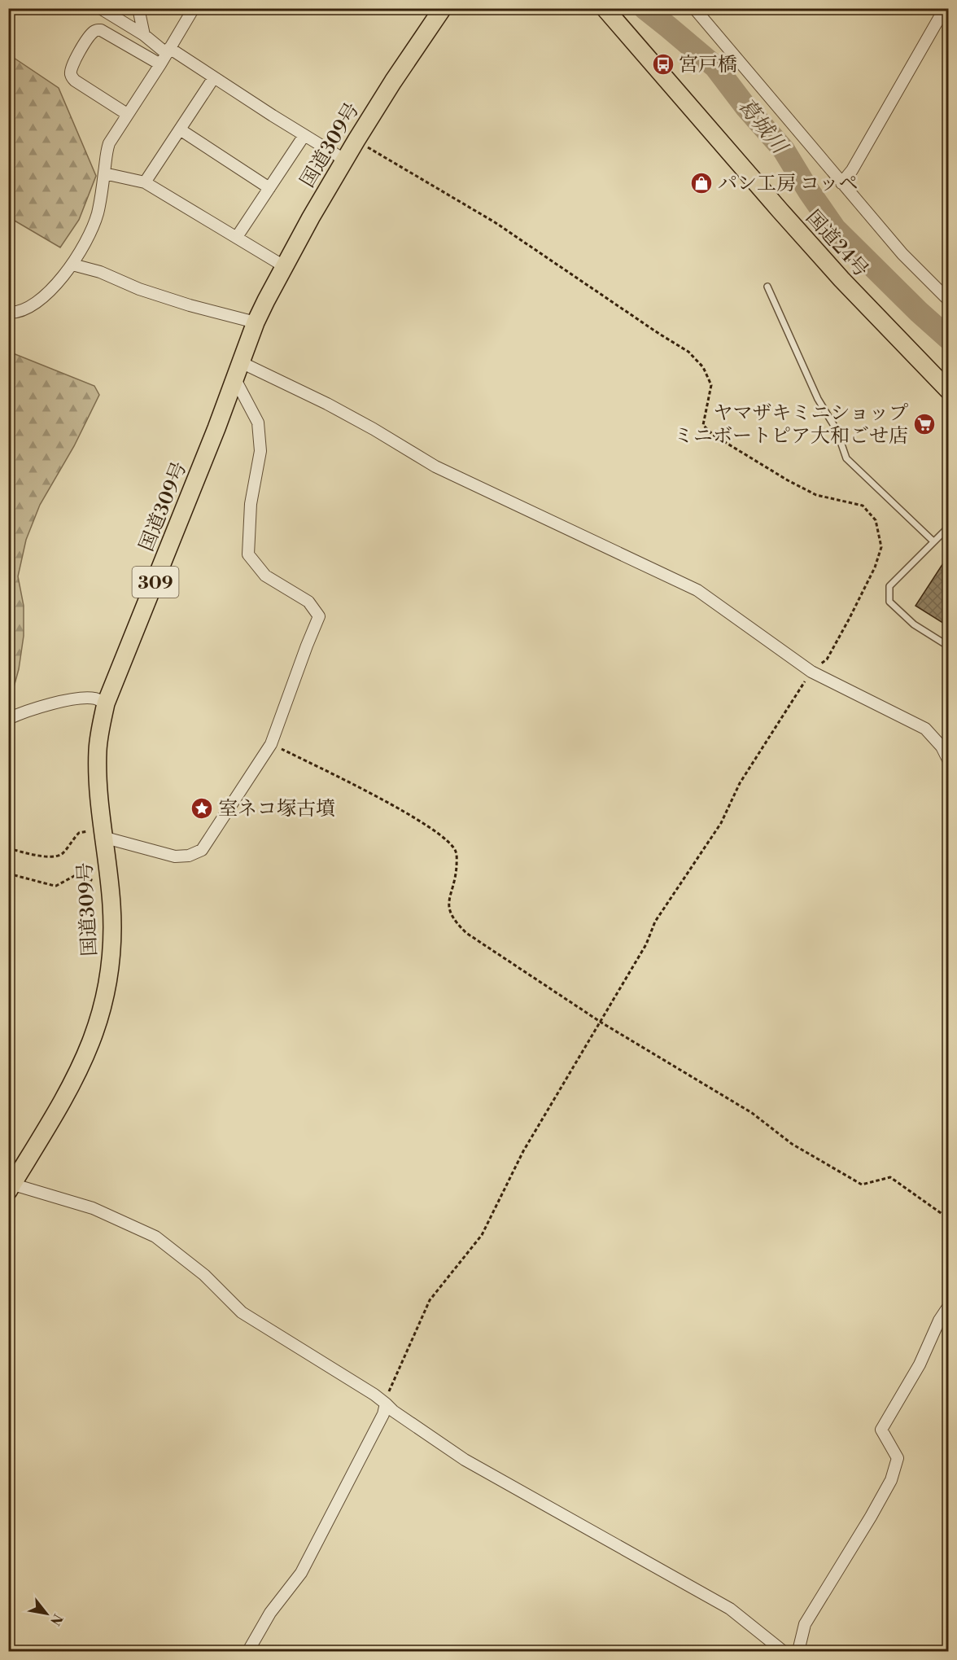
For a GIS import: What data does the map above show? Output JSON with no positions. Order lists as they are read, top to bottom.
{
  "streets": {
    "highway": ["国道309号", "国道24号", "309"]
  },
  "water": ["葛城川"],
  "places": {
    "bus stop": ["宮戸橋"],
    "shop": ["パン工房 コッペ"],
    "supermarket": ["ヤマザキミニショップ ミニボートピア大和ごせ店"],
    "place": ["室ネコ塚古墳"]
  },
  "north": "bottom right"
}
